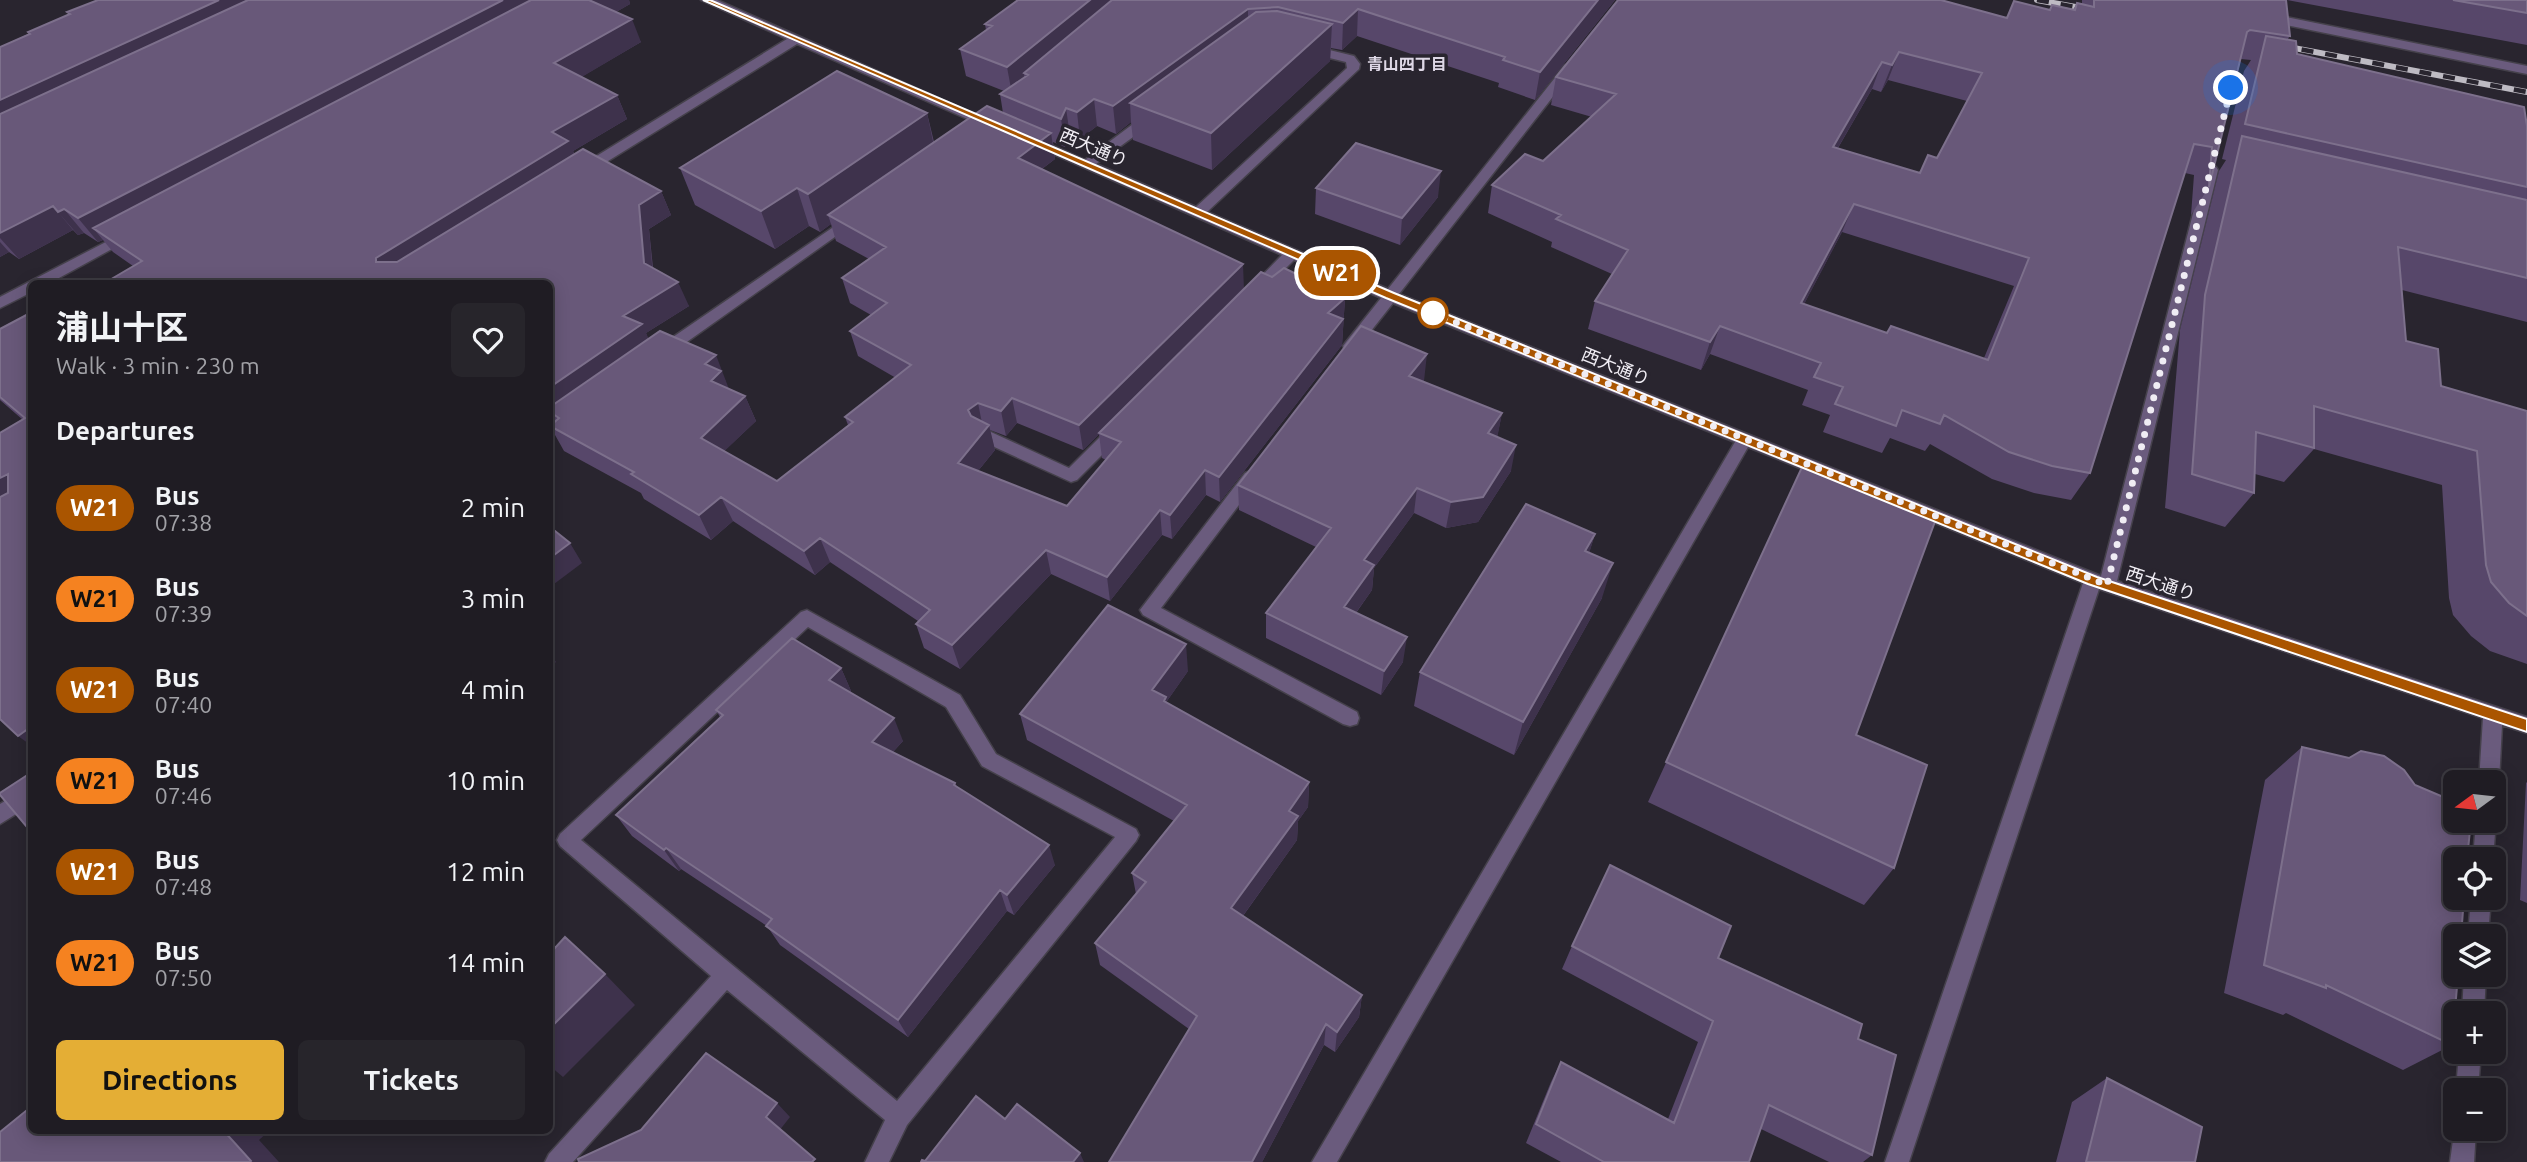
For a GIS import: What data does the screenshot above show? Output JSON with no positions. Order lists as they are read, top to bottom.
{
  "streets": {
    "street": ["西大通り"]
  },
  "districts": ["青山四丁目"],
  "lines": ["bus line W21"],
  "north": "left",
  "page": {
    "on_map": "W21",
    "heading": [
      ["浦山十区", "Walk · 3 min · 230 m"],
      "Departures"
    ],
    "list": [
      {
        "mark": "W21",
        "name": "Bus",
        "note": "07:38",
        "value": "2 min"
      },
      {
        "mark": "W21",
        "name": "Bus",
        "note": "07:39",
        "value": "3 min"
      },
      {
        "mark": "W21",
        "name": "Bus",
        "note": "07:40",
        "value": "4 min"
      },
      {
        "mark": "W21",
        "name": "Bus",
        "note": "07:46",
        "value": "10 min"
      },
      {
        "mark": "W21",
        "name": "Bus",
        "note": "07:48",
        "value": "12 min"
      },
      {
        "mark": "W21",
        "name": "Bus",
        "note": "07:50",
        "value": "14 min"
      }
    ],
    "map_buttons": ["+", "−"],
    "buttons": ["Directions", "Tickets"]
  }
}
